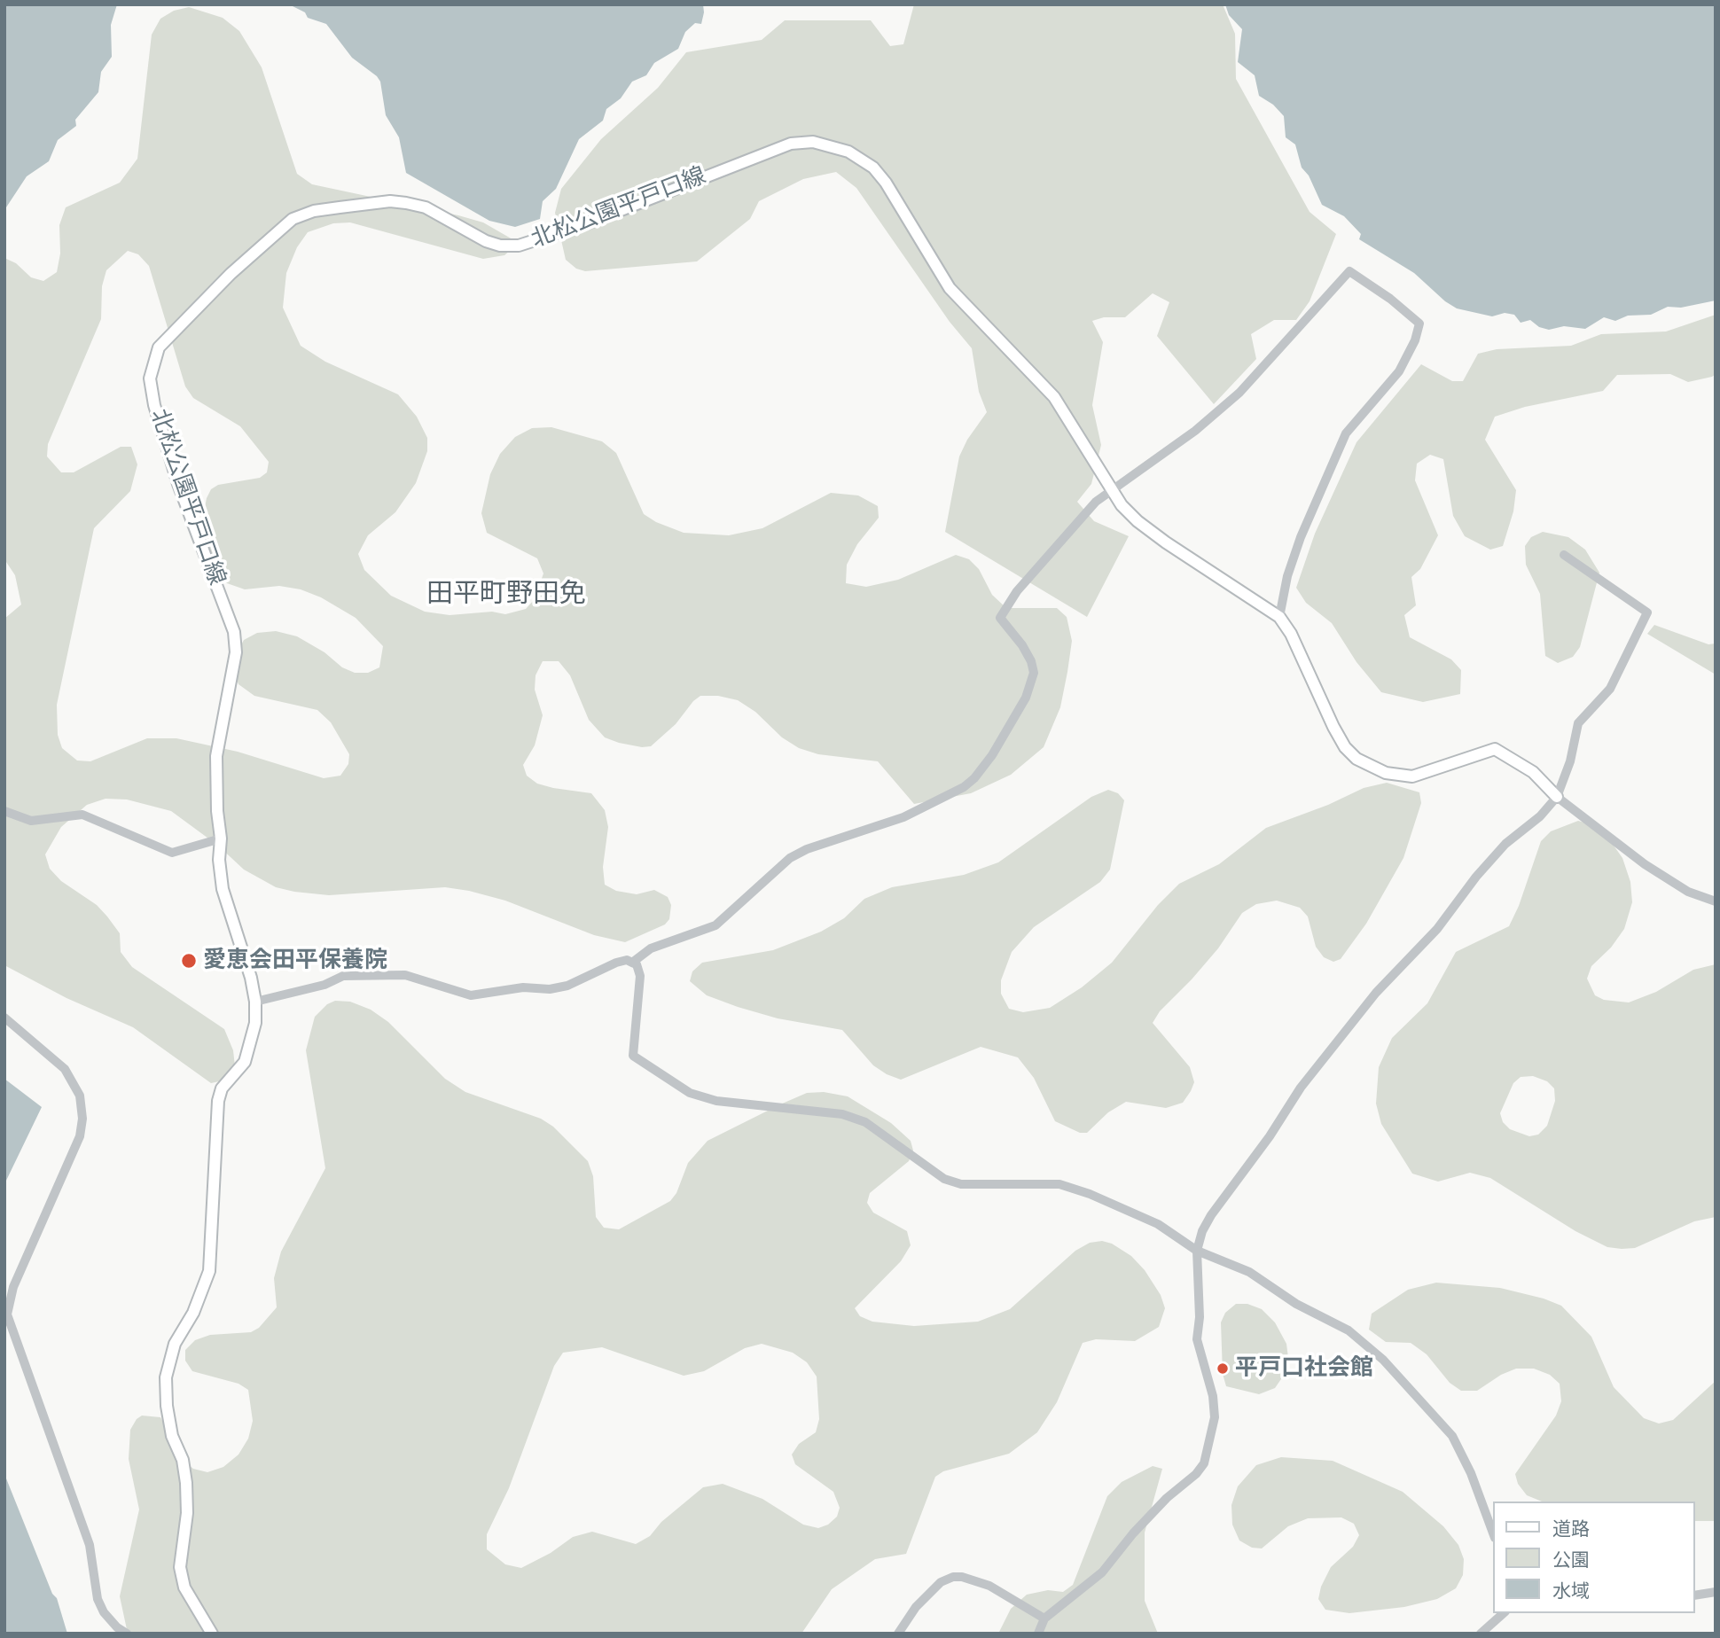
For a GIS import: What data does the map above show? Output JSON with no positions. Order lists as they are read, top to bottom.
{
  "streets": {
    "main road": ["北松公園平戸口線"]
  },
  "districts": ["田平町野田免"],
  "places": ["愛恵会田平保養院", "平戸口社会館"],
  "legend": ["道路", "公園", "水域"]
}
